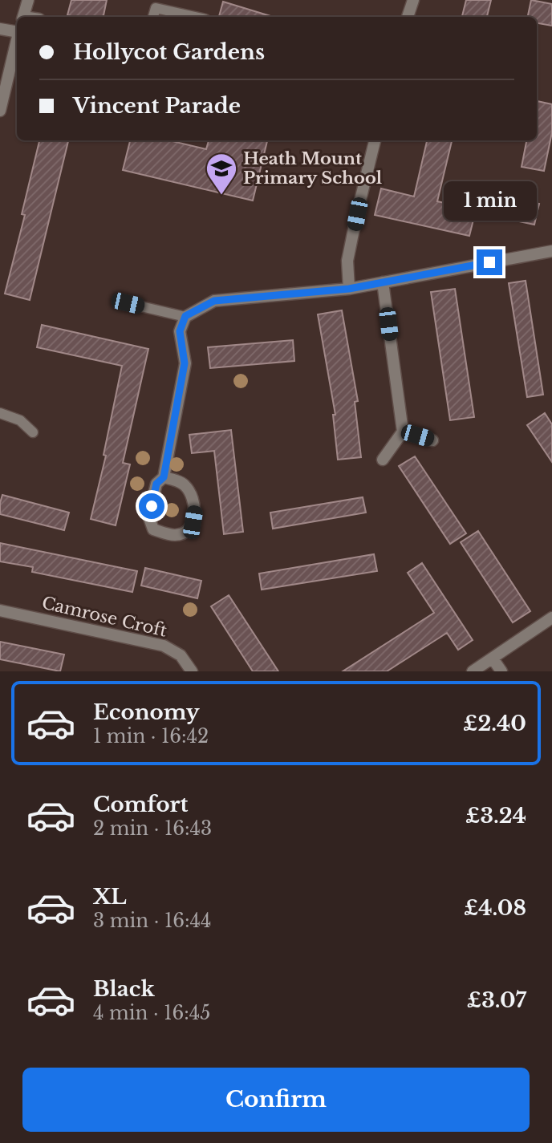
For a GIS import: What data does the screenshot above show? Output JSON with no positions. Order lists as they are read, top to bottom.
{
  "streets": {
    "street": ["Camrose Croft"]
  },
  "places": {
    "school or university": ["Heath Mount Primary School"]
  },
  "page": {
    "banner": ["Hollycot Gardens", "Vincent Parade"],
    "bubble": "1 min",
    "list": [
      {
        "name": "Economy",
        "note": "1 min · 16:42",
        "value": "£2.40"
      },
      {
        "name": "Comfort",
        "note": "2 min · 16:43",
        "value": "£3.24"
      },
      {
        "name": "XL",
        "note": "3 min · 16:44",
        "value": "£4.08"
      },
      {
        "name": "Black",
        "note": "4 min · 16:45",
        "value": "£3.07"
      }
    ],
    "buttons": "Confirm"
  }
}
